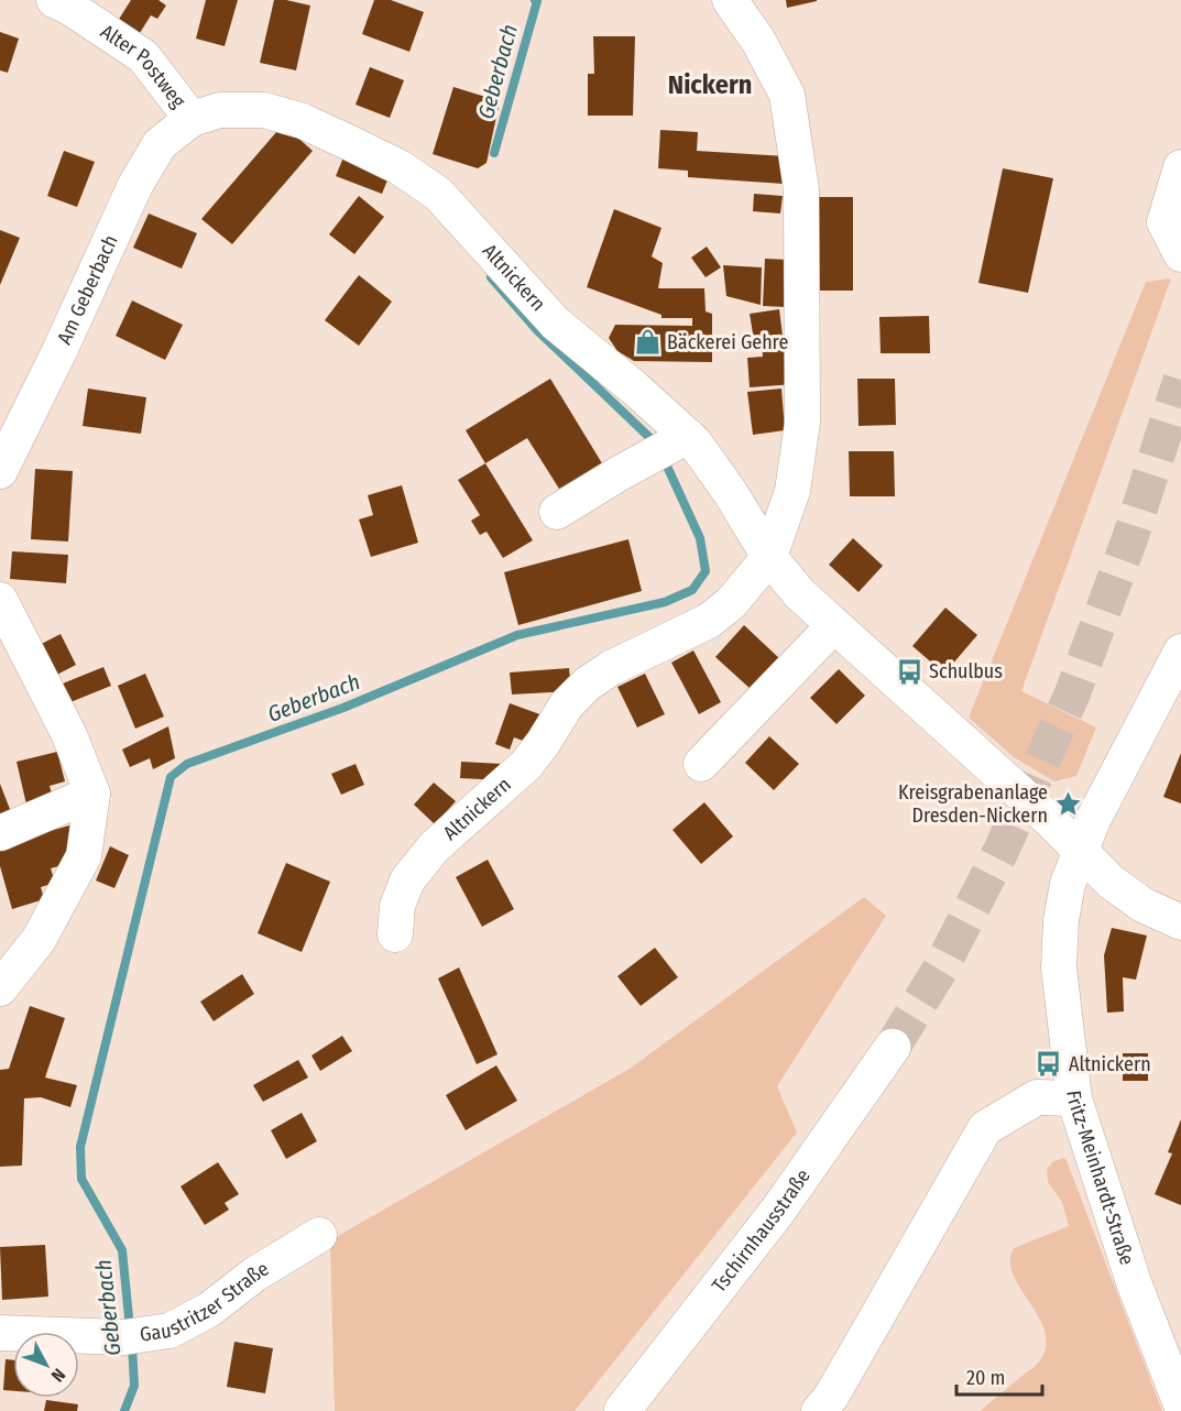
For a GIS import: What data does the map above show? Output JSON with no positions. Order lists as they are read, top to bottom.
{
  "streets": {
    "main road": ["Tschirnhausstraße"],
    "street": [
      "Alter Postweg",
      "Altnickern",
      "Am Geberbach",
      "Fritz-Meinhardt-Straße",
      "Gaustritzer Straße"
    ]
  },
  "crossings": [
    ["Alter Postweg", "Altnickern"],
    ["Alter Postweg", "Am Geberbach"],
    ["Altnickern", "Am Geberbach"],
    ["Altnickern", "Fritz-Meinhardt-Straße"]
  ],
  "districts": ["Nickern"],
  "water": ["Geberbach"],
  "places": {
    "shop": ["Bäckerei Gehre"],
    "bus stop": ["Schulbus", "Altnickern"],
    "place": ["Kreisgrabenanlage Dresden-Nickern"]
  },
  "scale_bar": "20 m",
  "north": "bottom right"
}
